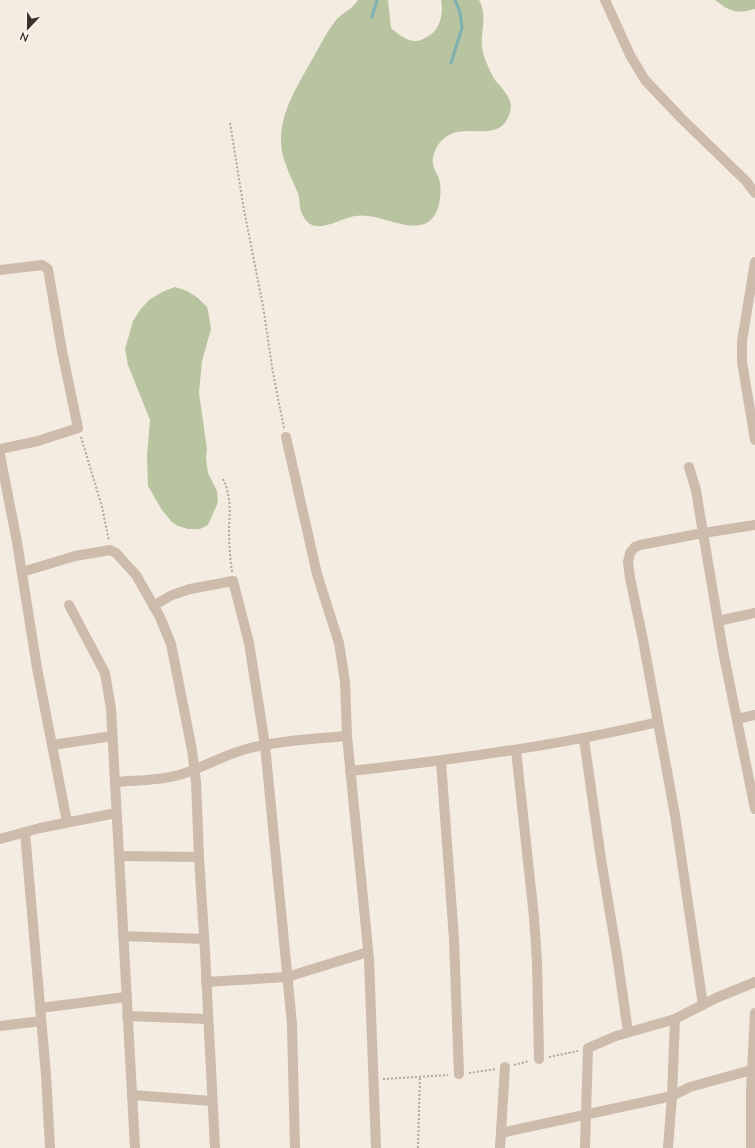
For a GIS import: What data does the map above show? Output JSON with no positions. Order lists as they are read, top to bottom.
{
  "north": "bottom"
}
